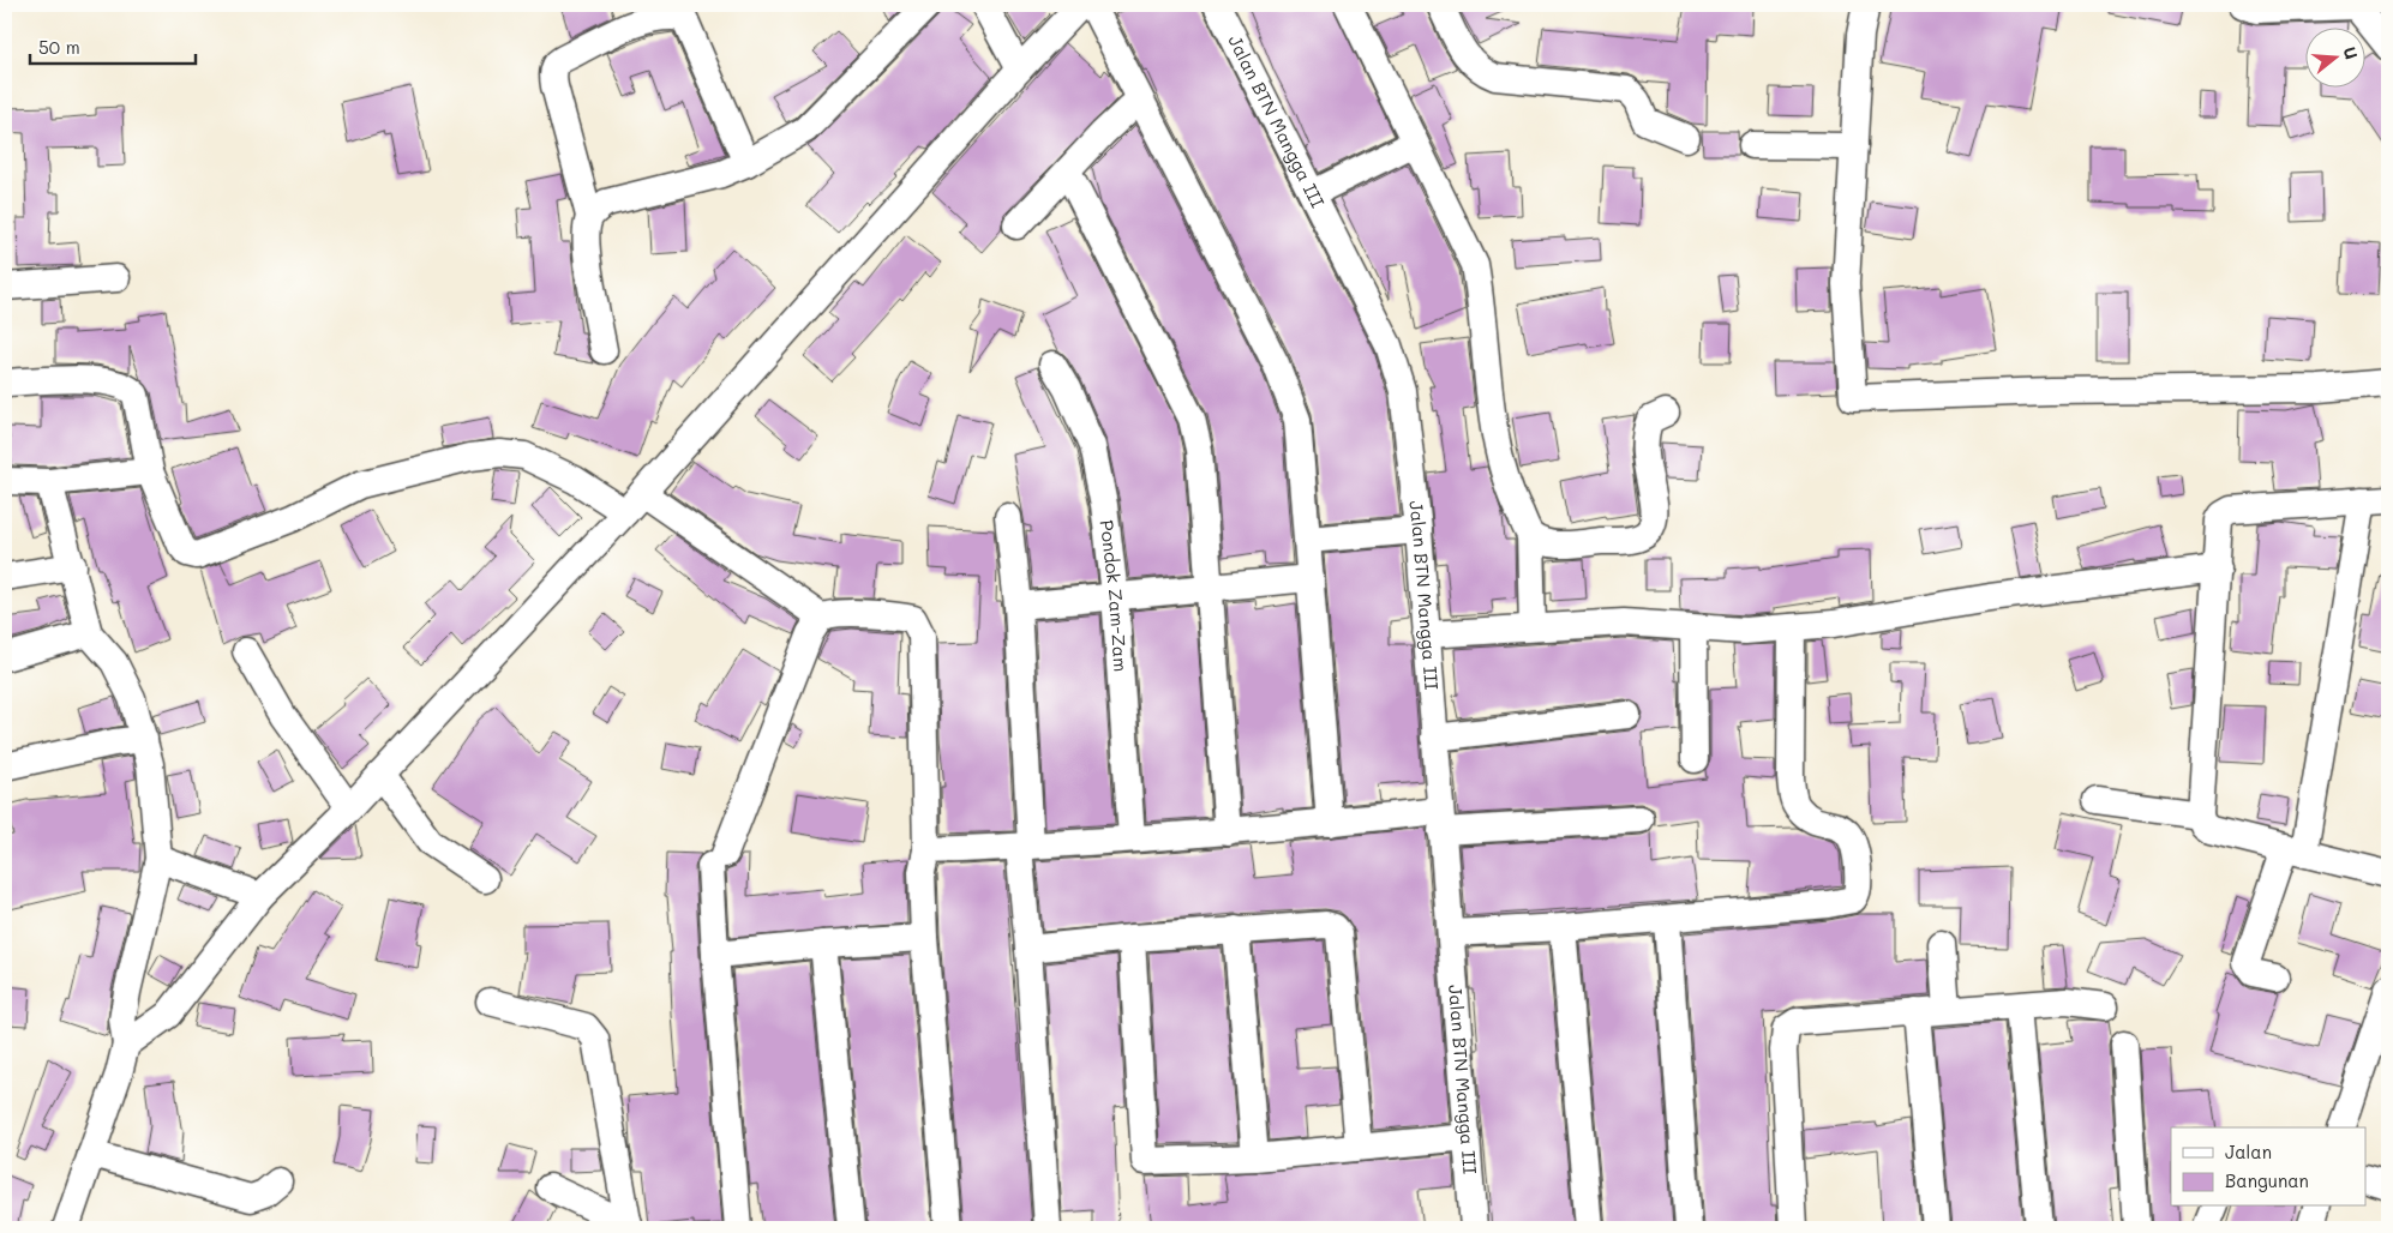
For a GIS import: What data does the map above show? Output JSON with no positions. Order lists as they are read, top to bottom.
{
  "streets": {
    "street": ["Jalan BTN Mangga III", "Pondok Zam-Zam"]
  },
  "legend": ["Jalan", "Bangunan"],
  "scale_bar": "50 m",
  "north": "right"
}
